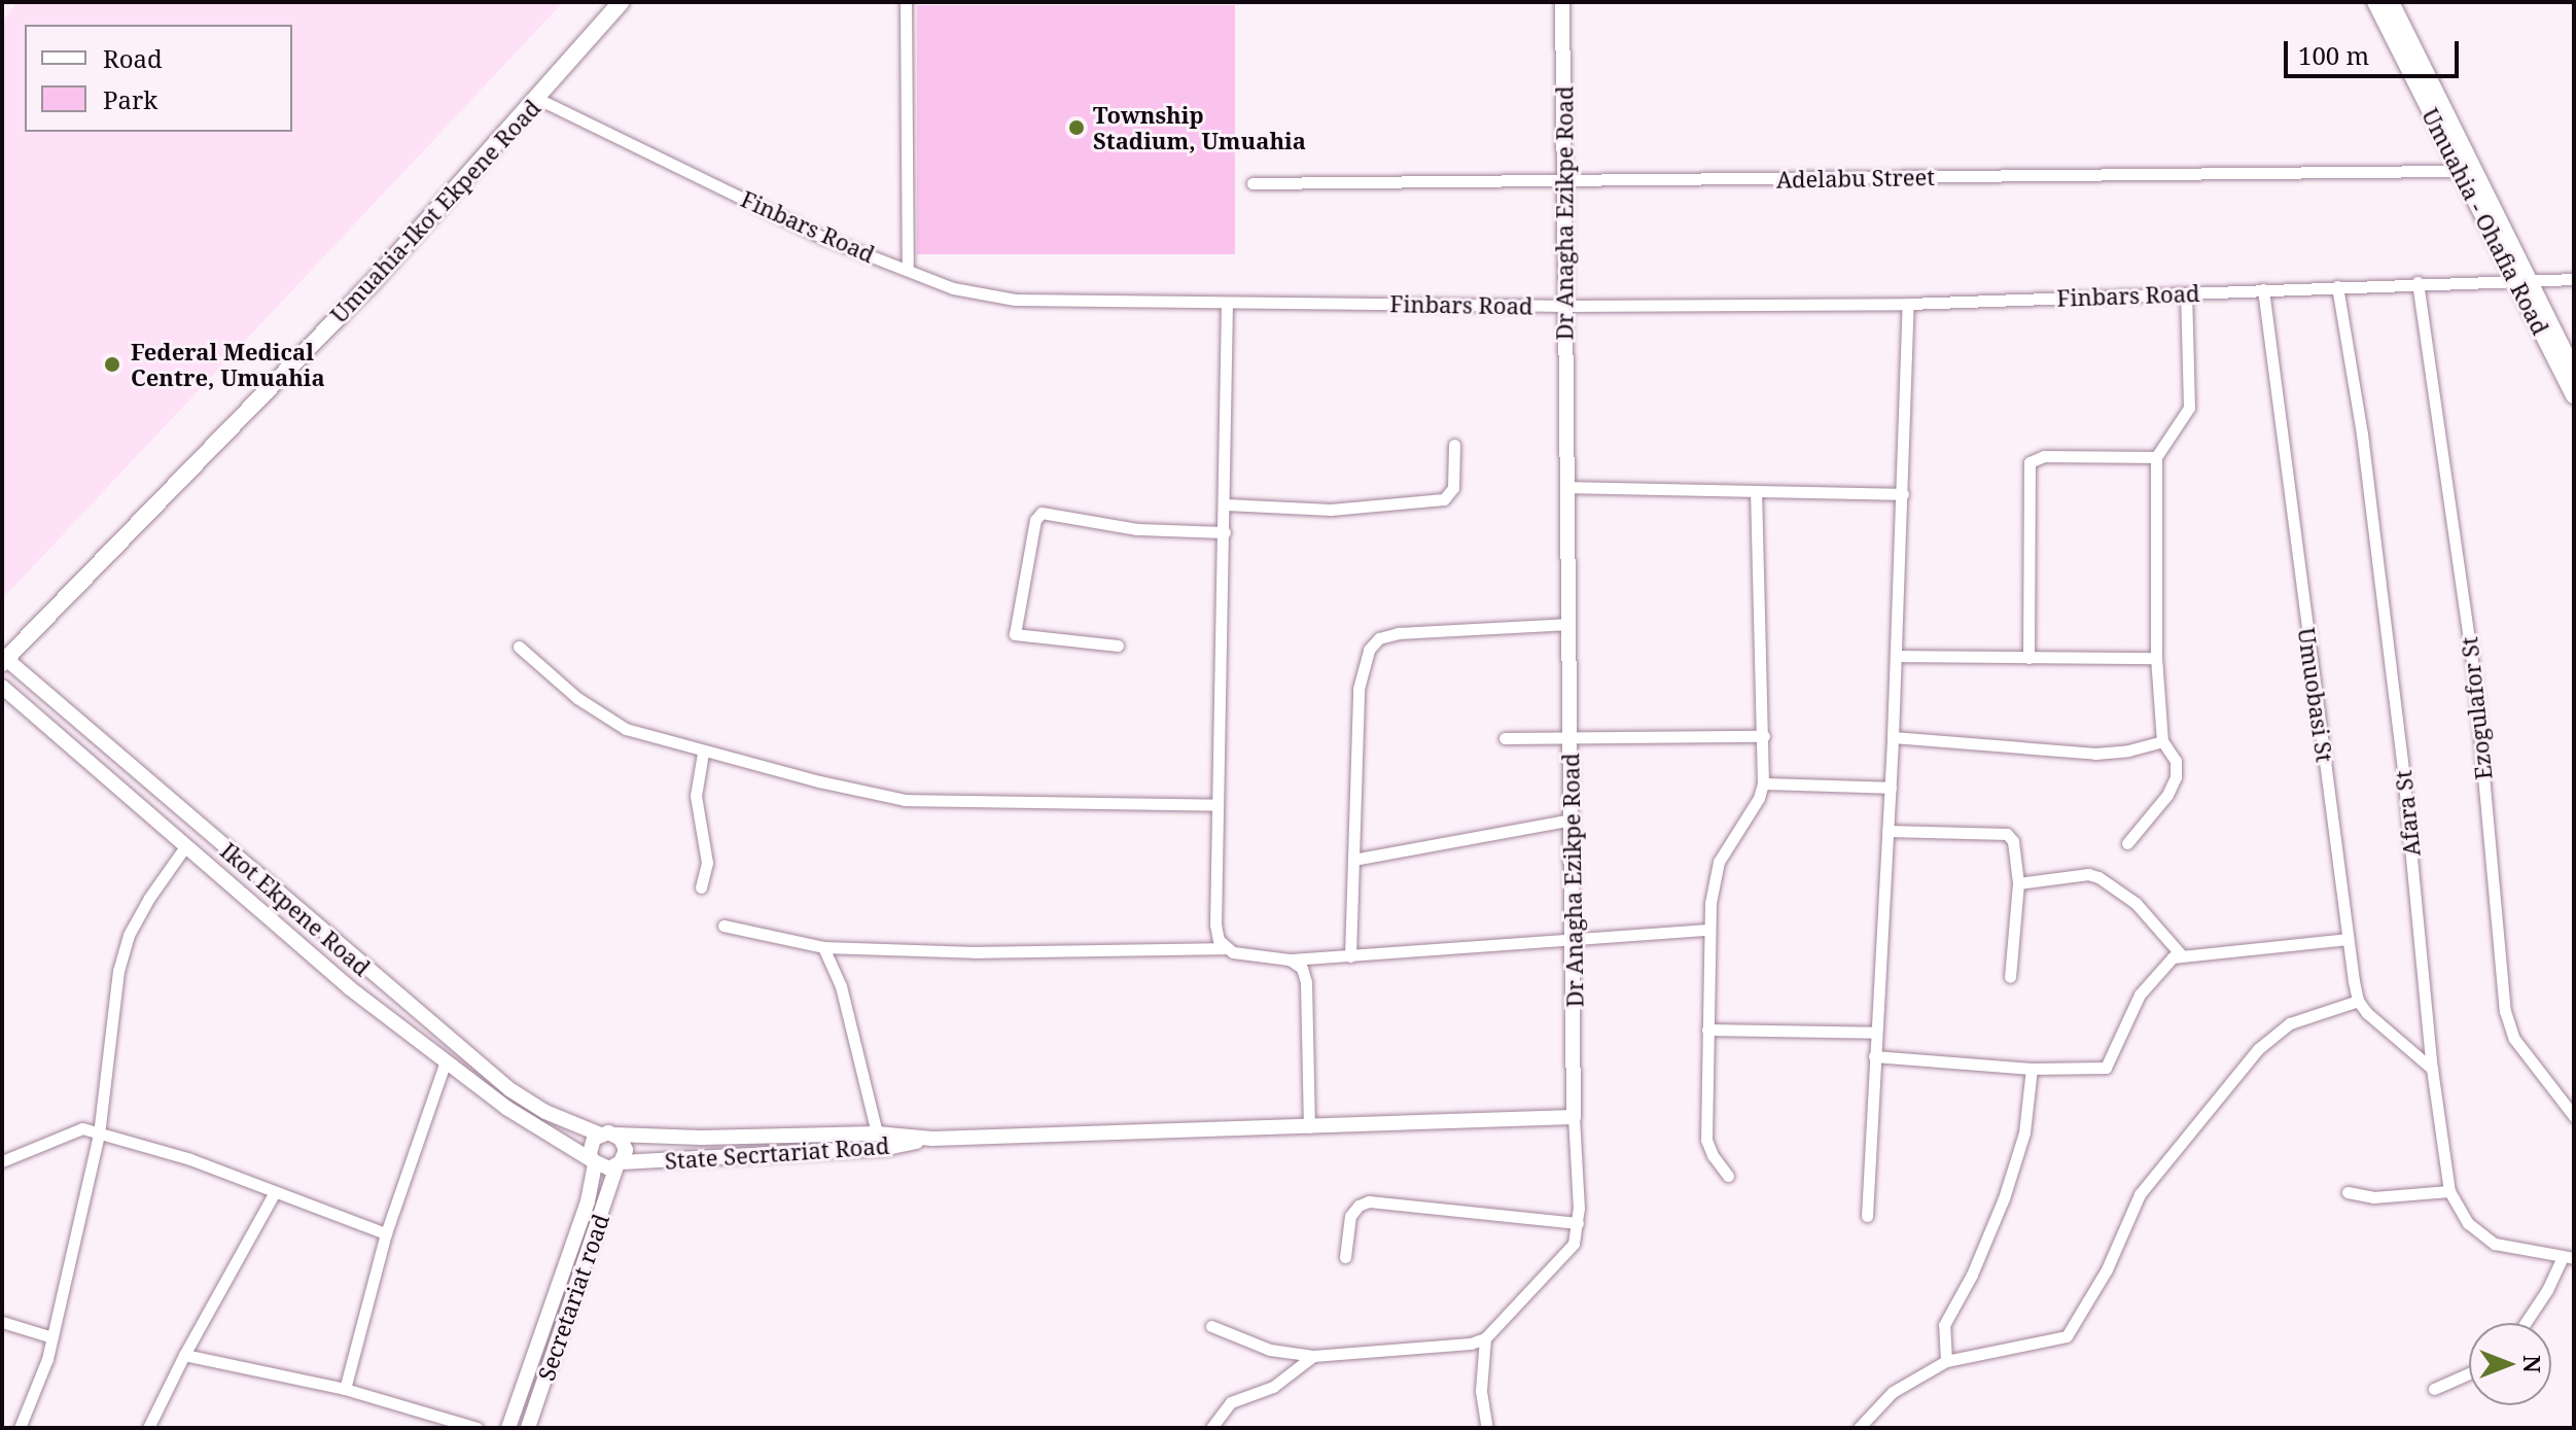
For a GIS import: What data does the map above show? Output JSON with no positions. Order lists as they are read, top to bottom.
{
  "streets": {
    "main road": ["Umuahia-Ikot Ekpene Road", "Umuahia - Ohafia Road"],
    "street": [
      "Adelabu Street",
      "Dr Anagha Ezikpe Road",
      "Finbars Road",
      "Umuobasi St",
      "Ezogulafor St",
      "Afara St",
      "Ikot Ekpene Road",
      "State Secrtariat Road",
      "Secretariat road"
    ]
  },
  "crossings": [
    ["Adelabu Street", "Dr Anagha Ezikpe Road"],
    ["Adelabu Street", "Umuahia - Ohafia Road"],
    ["Umuahia-Ikot Ekpene Road", "Finbars Road"],
    ["Umuahia-Ikot Ekpene Road", "Ikot Ekpene Road"],
    ["Dr Anagha Ezikpe Road", "Finbars Road"],
    ["Umuahia - Ohafia Road", "Finbars Road"],
    ["Finbars Road", "Umuobasi St"],
    ["Finbars Road", "Ezogulafor St"],
    ["Finbars Road", "Afara St"],
    ["Ikot Ekpene Road", "State Secrtariat Road"],
    ["Ikot Ekpene Road", "Secretariat road"],
    ["State Secrtariat Road", "Secretariat road"]
  ],
  "places": ["Township Stadium, Umuahia", "Federal Medical Centre, Umuahia"],
  "legend": ["Road", "Park"],
  "scale_bar": "100 m",
  "north": "right"
}
